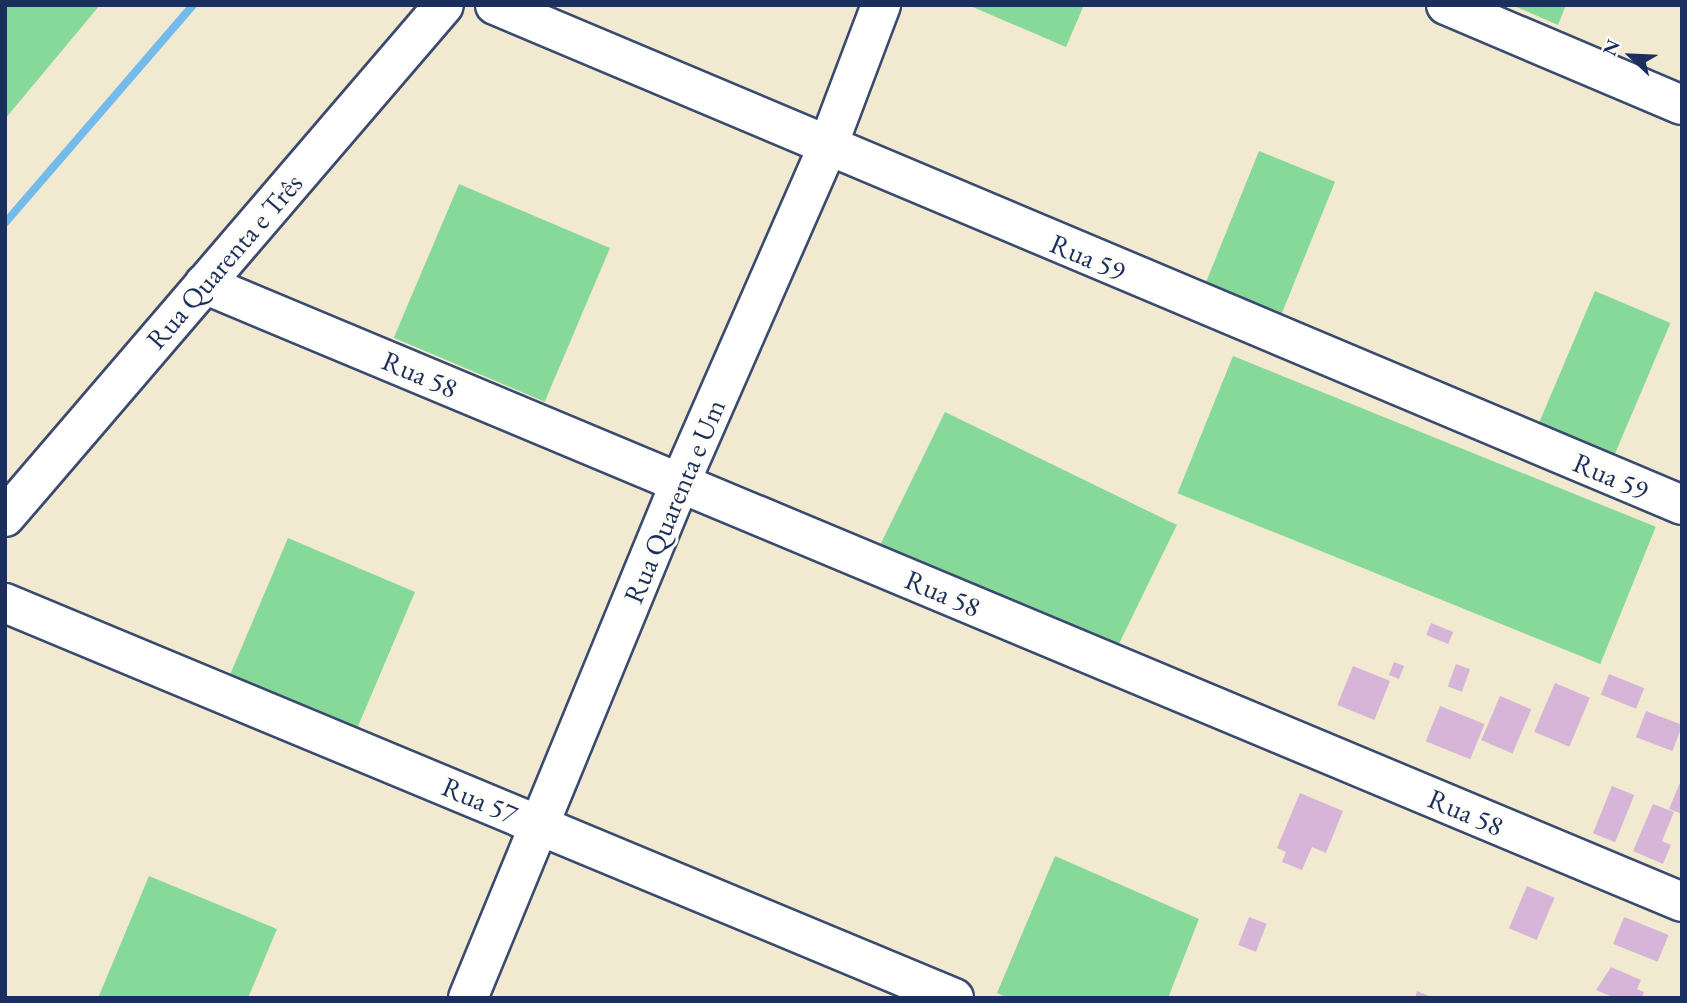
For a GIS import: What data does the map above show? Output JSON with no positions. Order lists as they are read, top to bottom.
{
  "streets": {
    "street": [
      "Rua 59",
      "Rua Quarenta e Três",
      "Rua 58",
      "Rua Quarenta e Um",
      "Rua 57"
    ]
  },
  "crossings": [
    ["Rua 59", "Rua Quarenta e Um"],
    ["Rua Quarenta e Três", "Rua 58"],
    ["Rua 58", "Rua Quarenta e Um"],
    ["Rua Quarenta e Um", "Rua 57"]
  ],
  "north": "top left"
}
